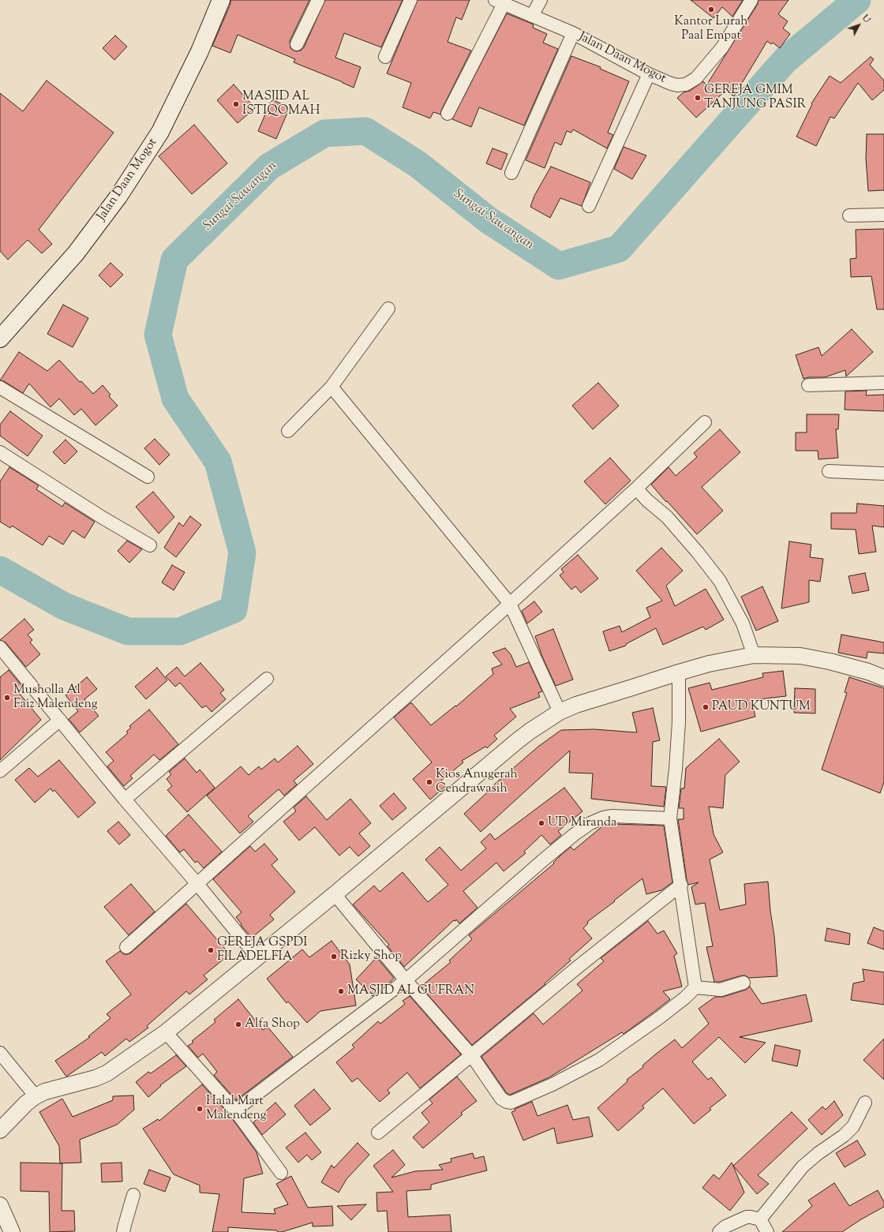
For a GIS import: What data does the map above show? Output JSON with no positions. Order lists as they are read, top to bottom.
{
  "streets": {
    "main road": ["Jalan Daan Mogot"]
  },
  "water": ["Sungai Sawangan"],
  "places": [
    "Kantor Lurah Paal Empat",
    "GEREJA GMIM TANJUNG PASIR",
    "MASJID AL ISTIQOMAH",
    "Musholla Al Faiz Malendeng",
    "PAUD KUNTUM",
    "Kios Anugerah Cendrawasih",
    "UD Miranda",
    "GEREJA GSPDI FILADELFIA",
    "Rizky Shop",
    "MASJID AL GUFRAN",
    "Alfa Shop",
    "Halal Mart Malendeng"
  ],
  "north": "top right"
}
